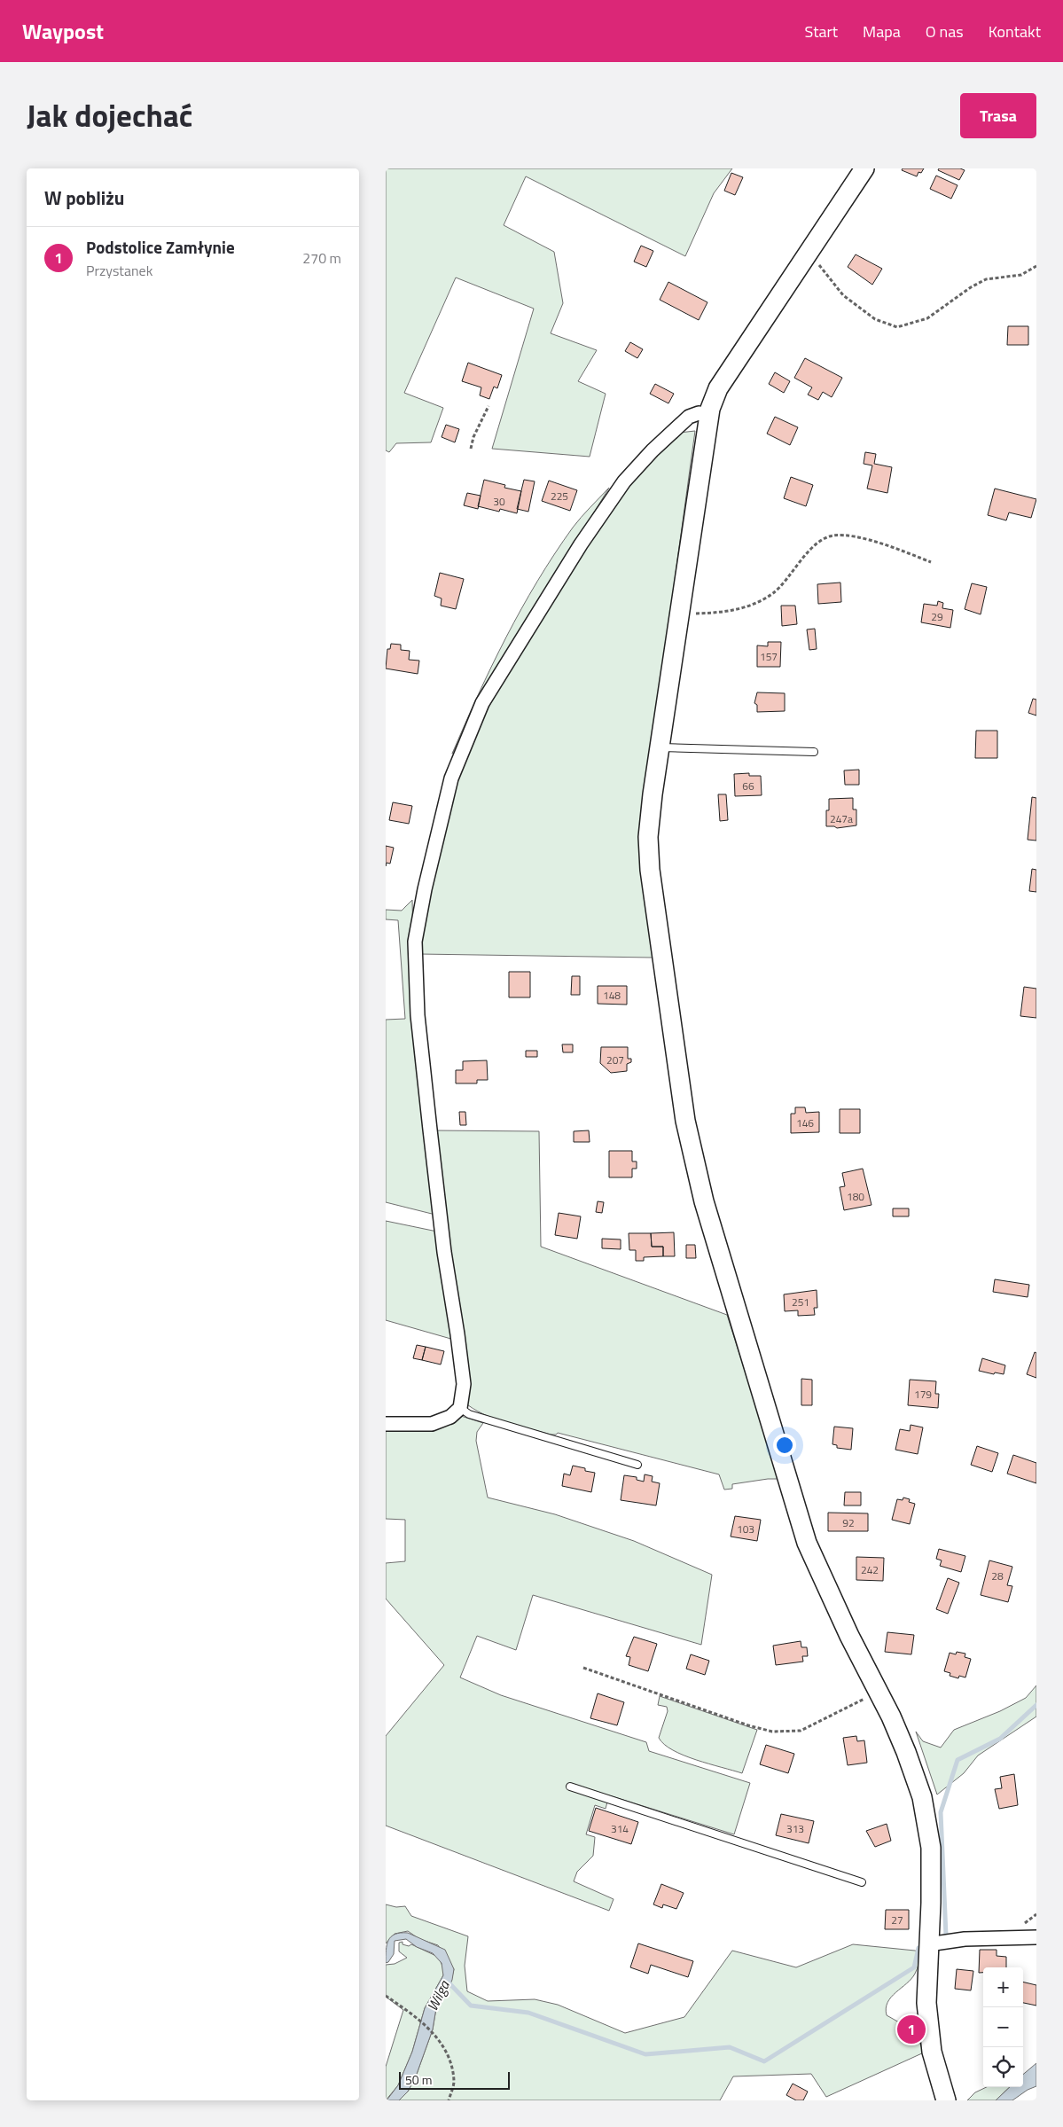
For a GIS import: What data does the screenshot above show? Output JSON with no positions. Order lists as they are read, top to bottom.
{
  "water": ["Wilga"],
  "house_numbers": [
    "225",
    "30",
    "29",
    "157",
    "66",
    "247a",
    "148",
    "207",
    "146",
    "180",
    "251",
    "179",
    "92",
    "103",
    "242",
    "28",
    "314",
    "313",
    "27"
  ],
  "scale_bar": "50 m",
  "page": {
    "header": "Waypost",
    "nav": [
      "Start",
      "Mapa",
      "O nas",
      "Kontakt"
    ],
    "title": "Jak dojechać",
    "buttons": "Trasa",
    "heading": "W pobliżu",
    "list": [
      {
        "mark": "1",
        "name": "Podstolice Zamłynie",
        "note": "Przystanek",
        "value": "270 m"
      }
    ],
    "map_buttons": ["+", "−"],
    "pins": "1",
    "scale": "50 m"
  }
}
